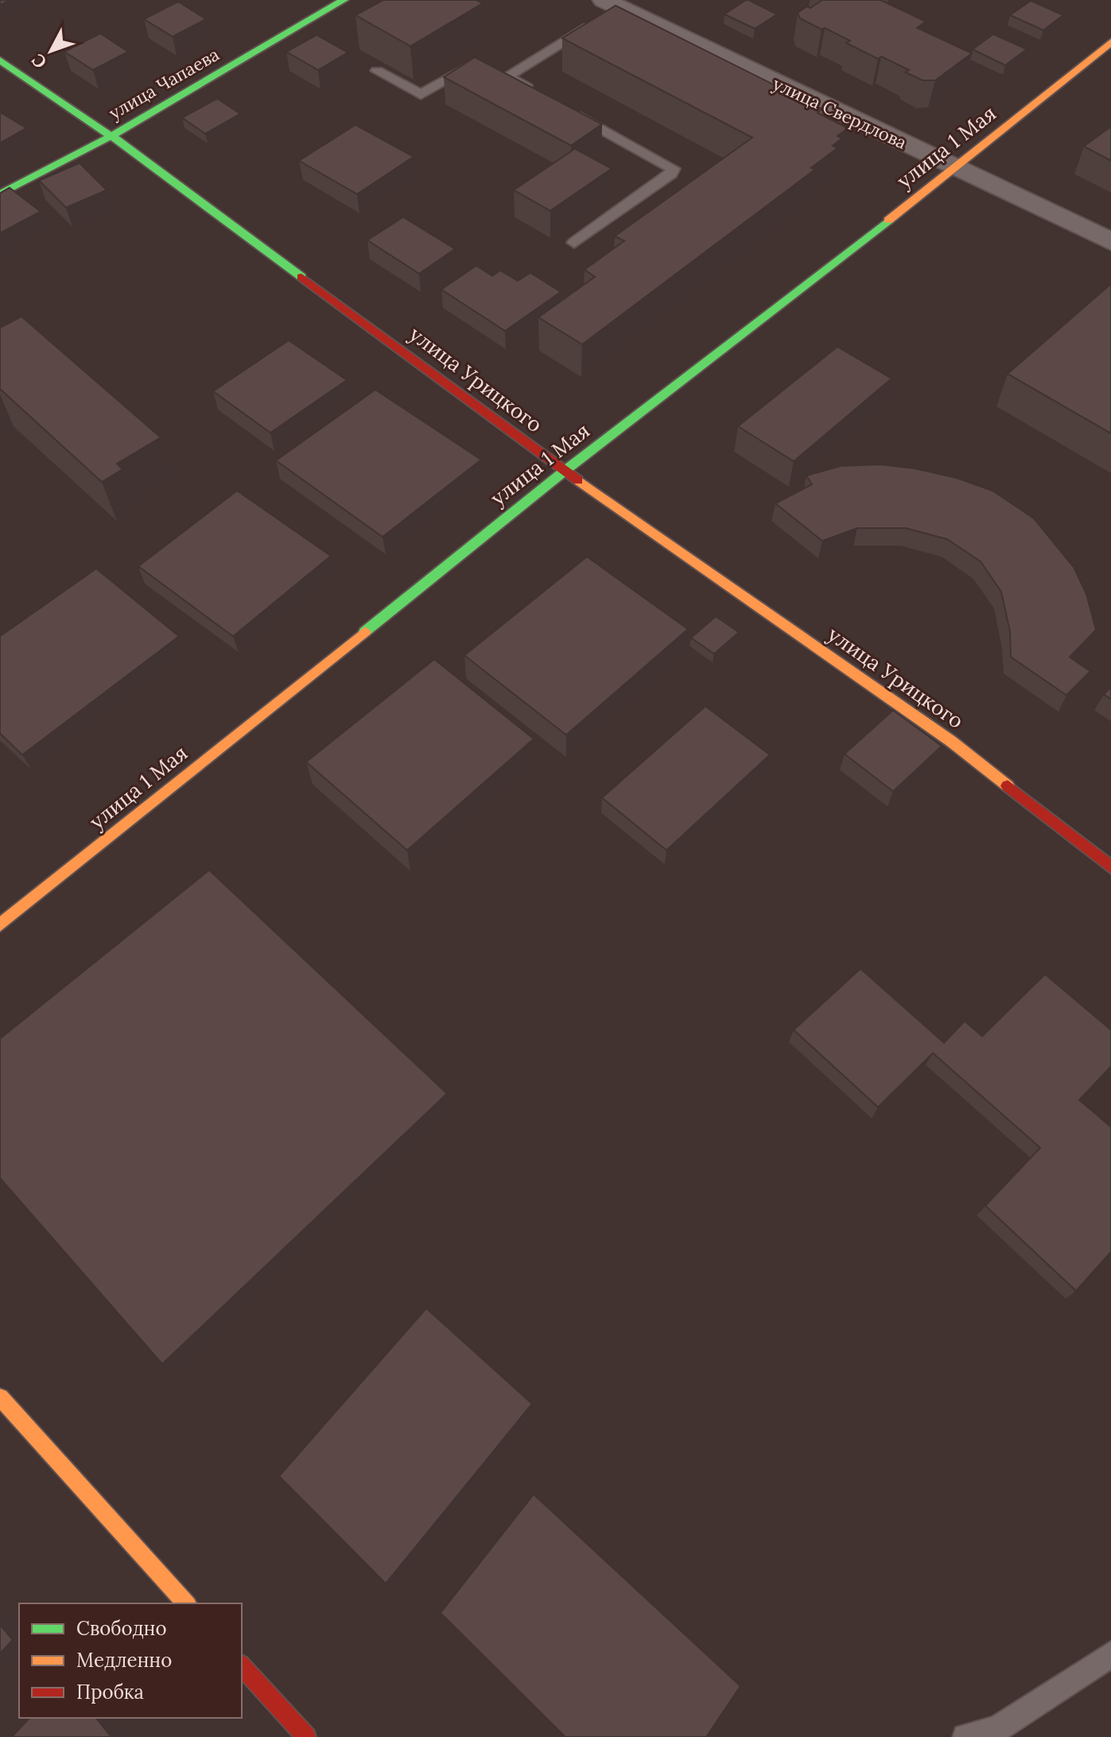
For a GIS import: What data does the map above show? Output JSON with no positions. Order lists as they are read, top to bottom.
{
  "streets": {
    "main road": ["улица Чапаева", "улица 1 Мая", "улица Урицкого"],
    "street": ["улица Свердлова"]
  },
  "crossings": [
    ["улица Чапаева", "улица Урицкого"],
    ["улица Свердлова", "улица 1 Мая"],
    ["улица 1 Мая", "улица Урицкого"]
  ],
  "legend": ["Свободно", "Медленно", "Пробка"],
  "north": "bottom left"
}
